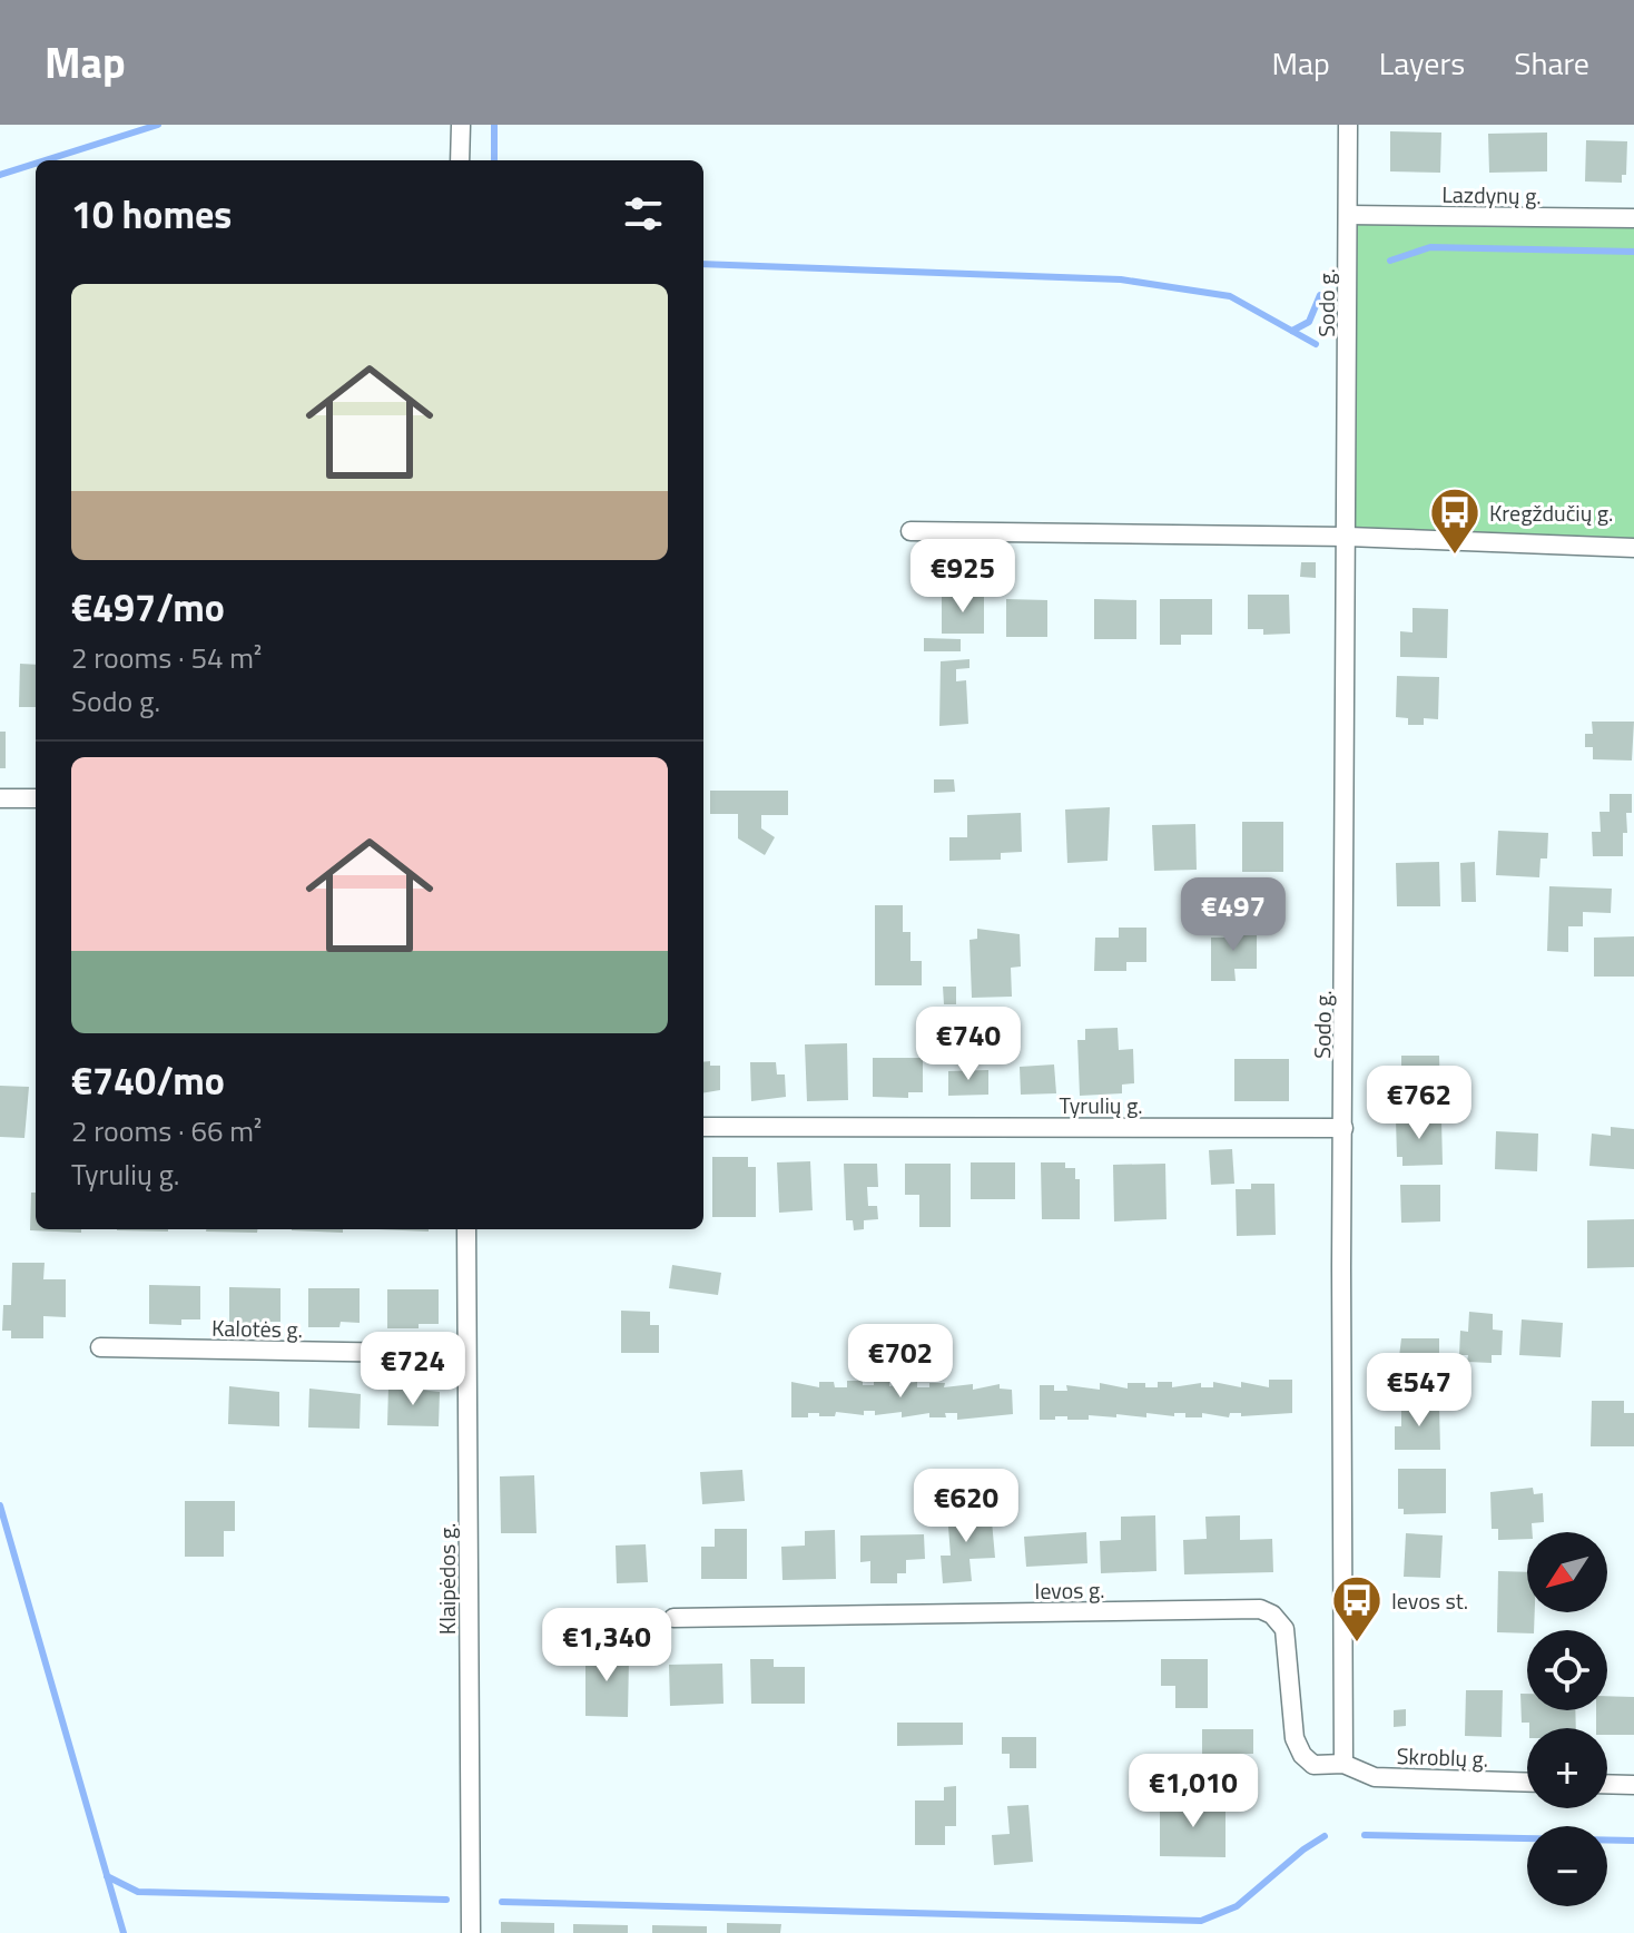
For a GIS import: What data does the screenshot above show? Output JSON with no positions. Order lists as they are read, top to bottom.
{
  "streets": {
    "street": [
      "Lazdynų g.",
      "Sodo g.",
      "Tyrulių g.",
      "Kalotės g.",
      "Klaipėdos g.",
      "Ievos g.",
      "Skroblų g."
    ]
  },
  "crossings": [
    ["Lazdynų g.", "Sodo g."],
    ["Sodo g.", "Tyrulių g."],
    ["Sodo g.", "Ievos g."],
    ["Sodo g.", "Skroblų g."],
    ["Kalotės g.", "Klaipėdos g."],
    ["Ievos g.", "Skroblų g."]
  ],
  "places": {
    "bus stop": ["Kregždučių g.", "Ievos st."]
  },
  "north": "bottom left",
  "page": {
    "header": "Map",
    "nav": ["Map", "Layers", "Share"],
    "heading": "10 homes",
    "list": [
      {
        "name": "€497/mo",
        "note": "2 rooms · 54 m² · Sodo g."
      },
      {
        "name": "€740/mo",
        "note": "2 rooms · 66 m² · Tyrulių g."
      }
    ],
    "price": [
      "€925",
      "€497",
      "€740",
      "€762",
      "€702",
      "€724",
      "€547",
      "€620",
      "€1,340",
      "€1,010"
    ],
    "map_buttons": ["+", "−"]
  }
}
